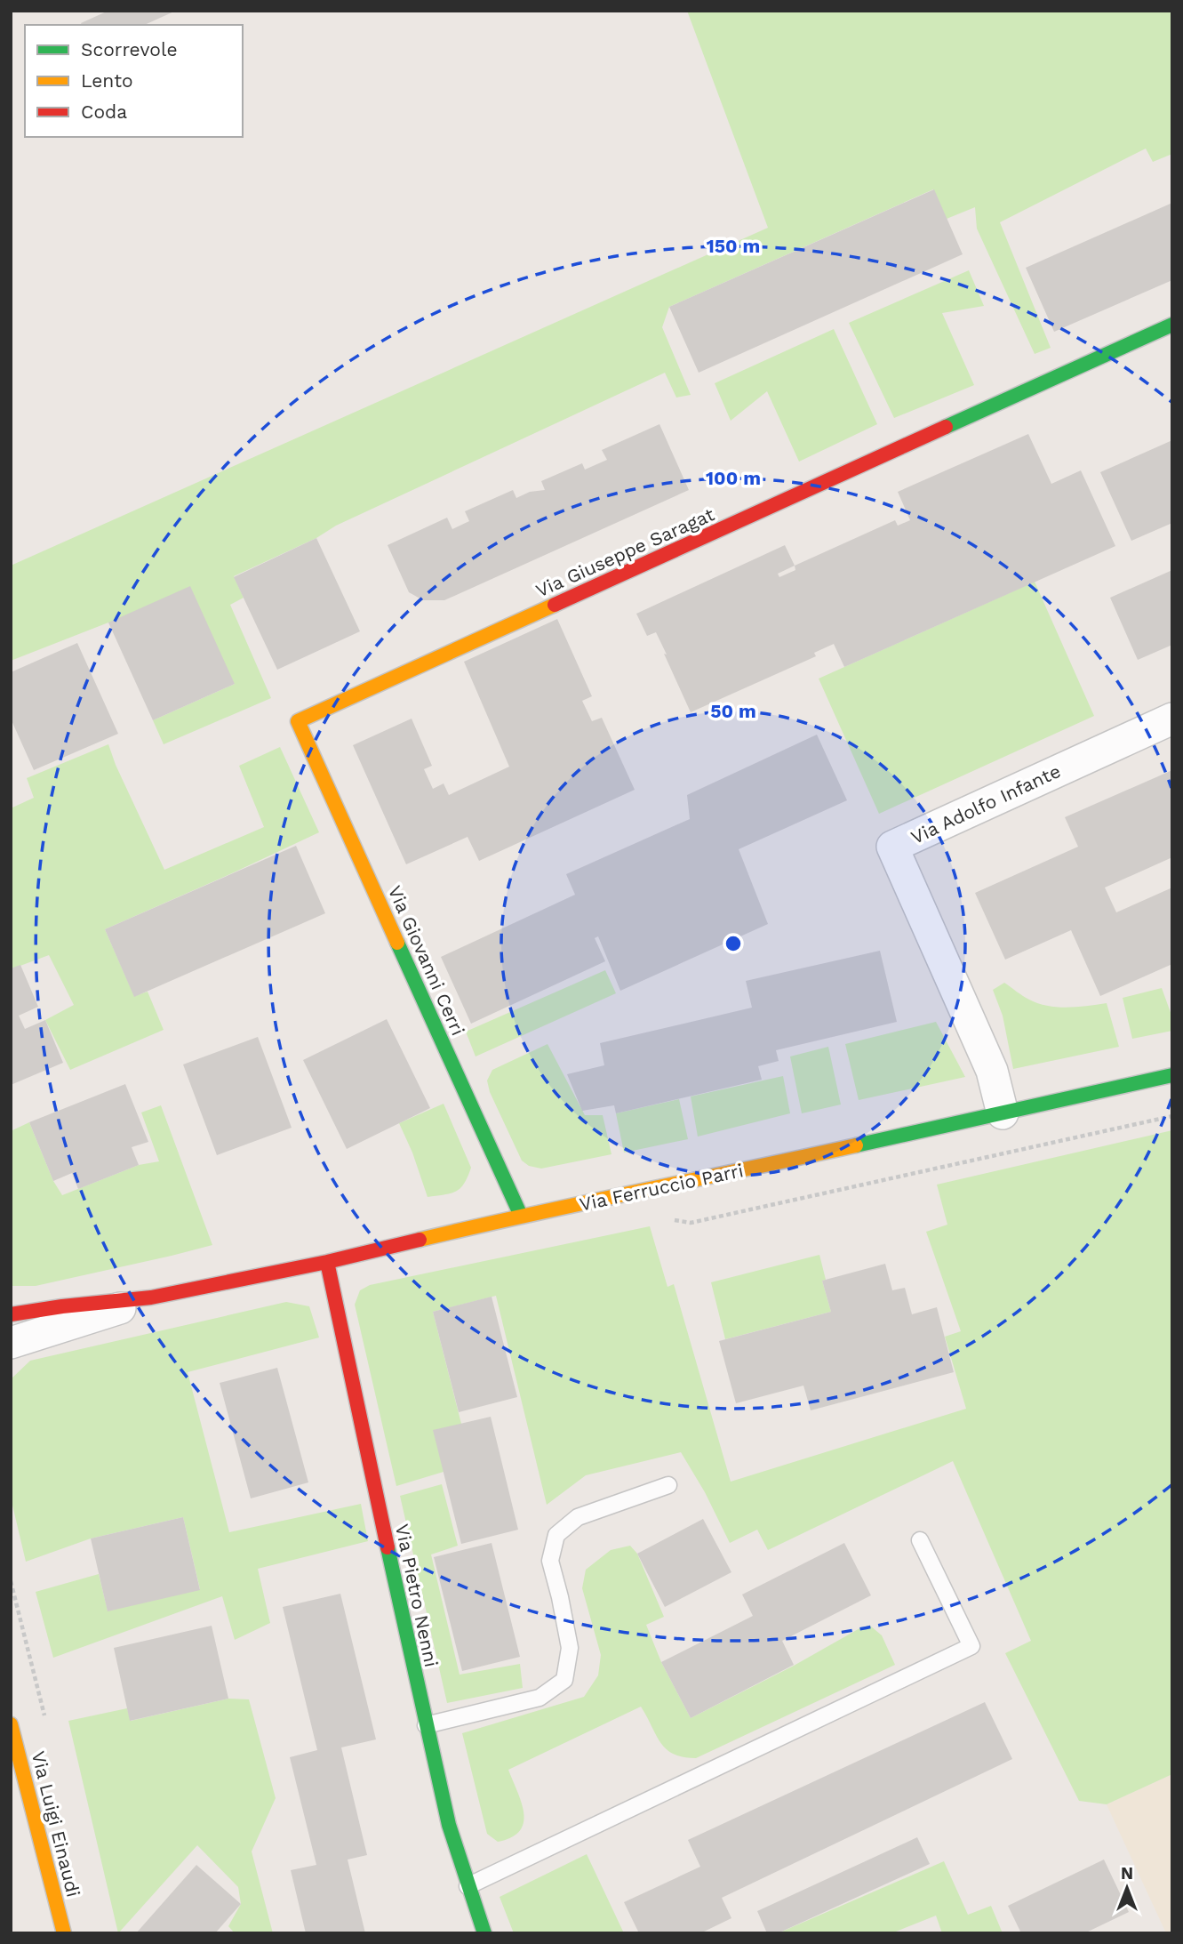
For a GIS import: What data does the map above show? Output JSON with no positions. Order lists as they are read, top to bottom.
{
  "streets": {
    "street": [
      "Via Giuseppe Saragat",
      "Via Adolfo Infante",
      "Via Giovanni Cerri",
      "Via Ferruccio Parri",
      "Via Pietro Nenni",
      "Via Luigi Einaudi"
    ]
  },
  "crossings": [
    ["Via Giuseppe Saragat", "Via Giovanni Cerri"],
    ["Via Adolfo Infante", "Via Ferruccio Parri"],
    ["Via Giovanni Cerri", "Via Ferruccio Parri"],
    ["Via Ferruccio Parri", "Via Pietro Nenni"]
  ],
  "legend": ["Scorrevole", "Lento", "Coda"],
  "north": "top",
  "rings": ["150 m", "100 m", "50 m"]
}
